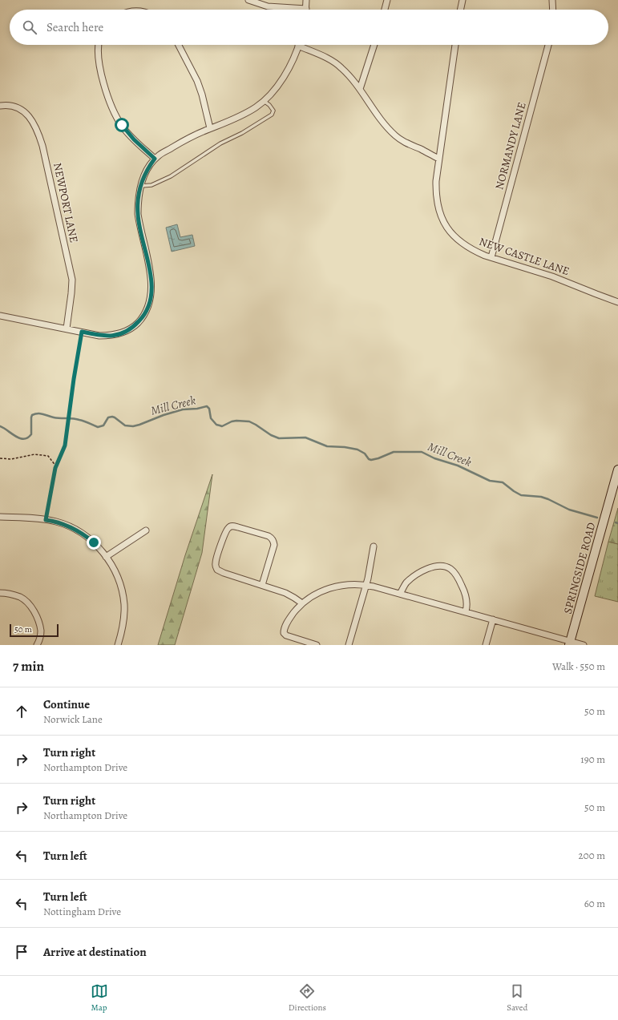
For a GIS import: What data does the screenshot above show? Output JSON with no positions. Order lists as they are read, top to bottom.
{
  "streets": {
    "main road": ["SPRINGSIDE ROAD"],
    "street": ["NORMANDY LANE", "NEWPORT LANE", "NEW CASTLE LANE"]
  },
  "crossings": [
    ["NORMANDY LANE", "NEW CASTLE LANE"]
  ],
  "water": ["Mill Creek"],
  "scale_bar": "50 m",
  "page": {
    "search": "Search here",
    "scale": "50 m",
    "heading": ["7 min", "Walk · 550 m"],
    "list": [
      ["Continue", "Norwick Lane", "50 m"],
      ["Turn right", "Northampton Drive", "190 m"],
      ["Turn right", "Northampton Drive", "50 m"],
      ["Turn left", "200 m"],
      ["Turn left", "Nottingham Drive", "60 m"],
      "Arrive at destination"
    ],
    "nav": ["Map", "Directions", "Saved"]
  }
}
